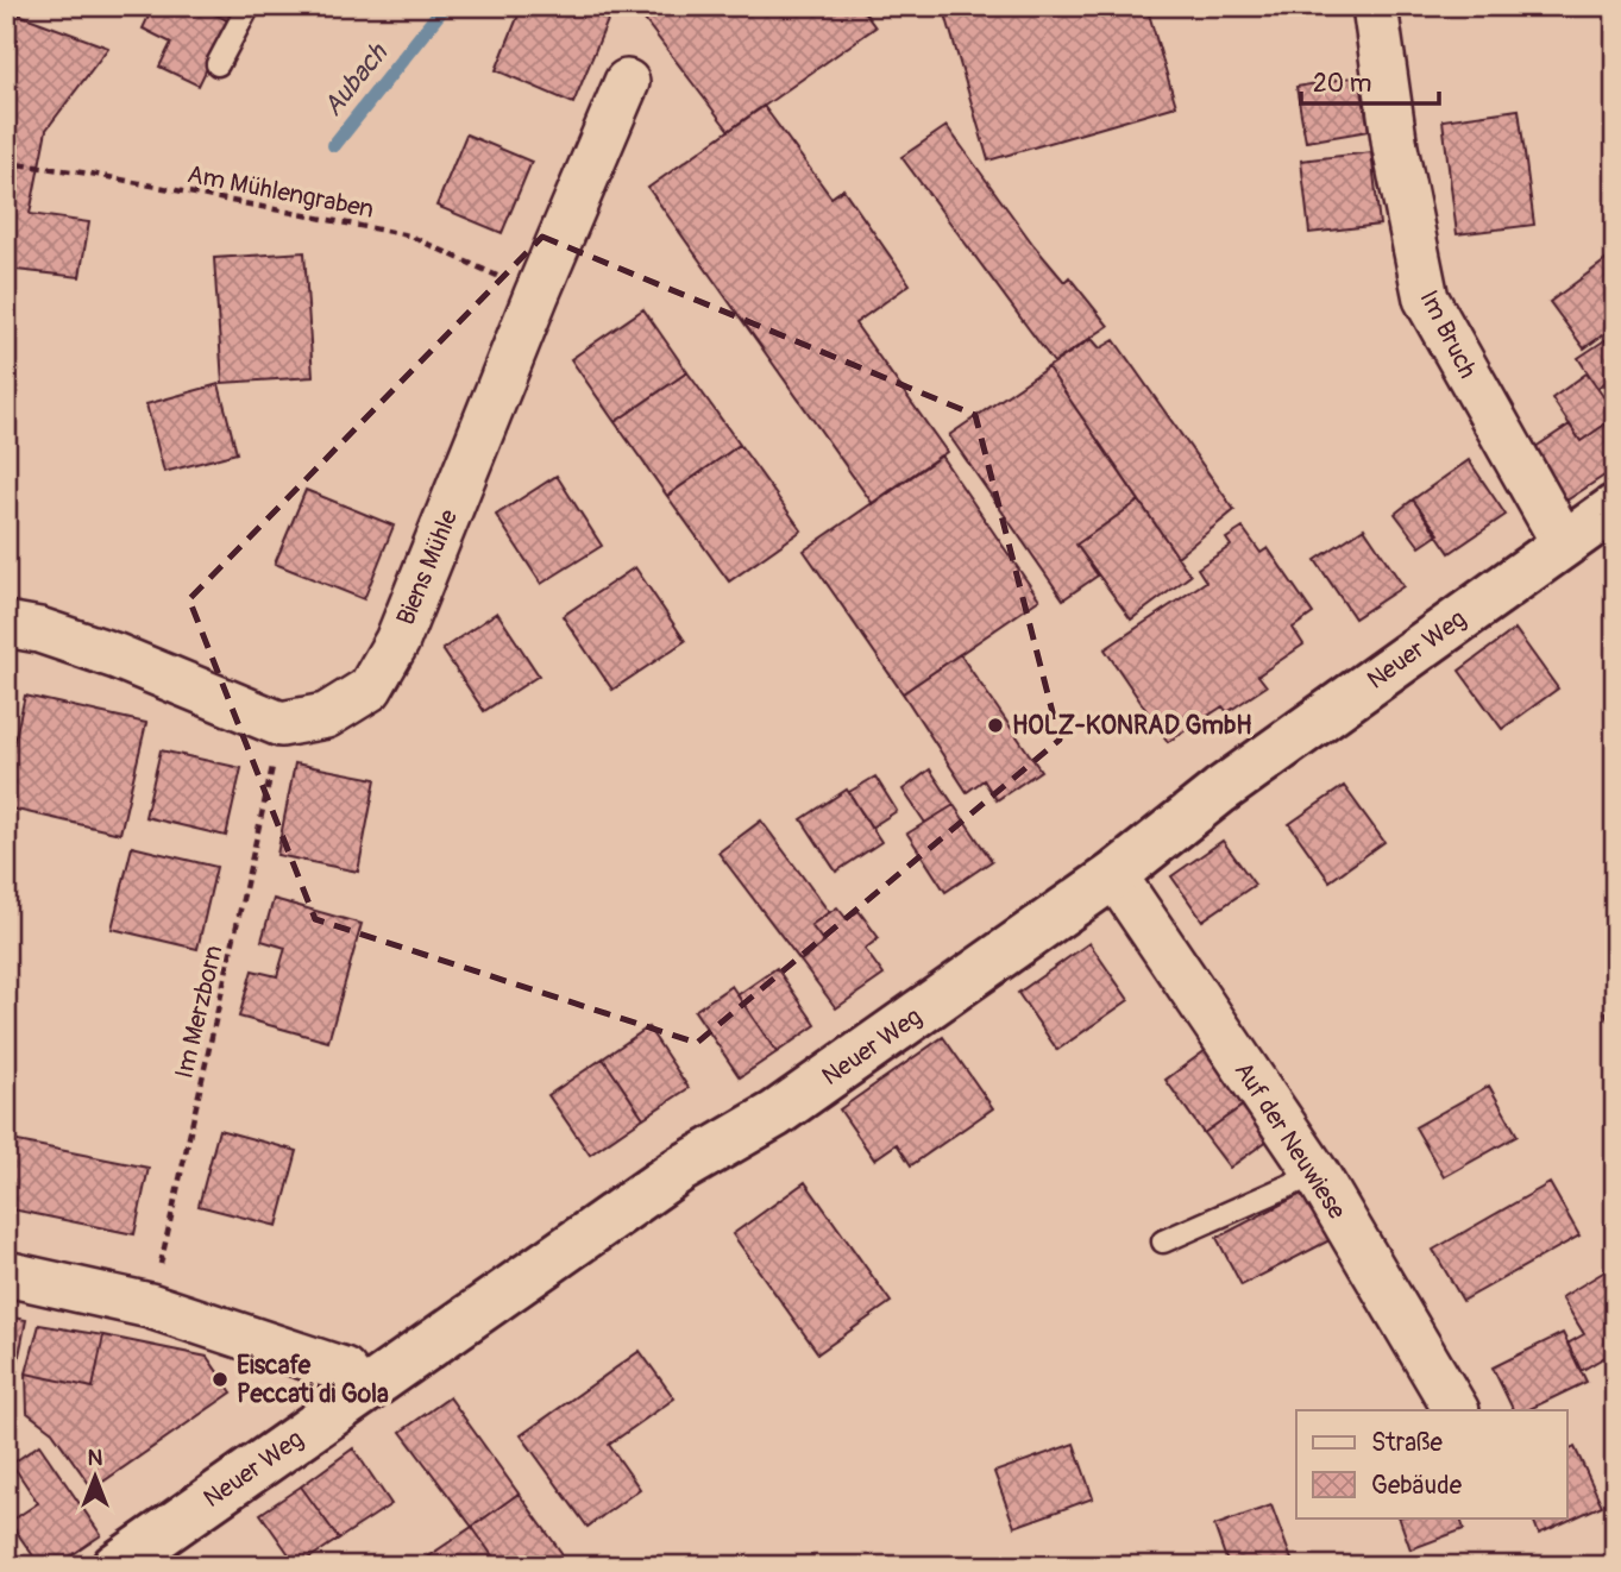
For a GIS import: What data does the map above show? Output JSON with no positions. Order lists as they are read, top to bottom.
{
  "streets": {
    "street": [
      "Im Bruch",
      "Biens Mühle",
      "Neuer Weg",
      "Auf der Neuwiese"
    ],
    "path": ["Am Mühlengraben", "Im Merzborn"]
  },
  "crossings": [
    ["Am Mühlengraben", "Biens Mühle"],
    ["Im Bruch", "Neuer Weg"],
    ["Biens Mühle", "Im Merzborn"],
    ["Neuer Weg", "Auf der Neuwiese"]
  ],
  "water": ["Aubach"],
  "places": ["HOLZ-KONRAD GmbH", "Eiscafe Peccati di Gola"],
  "legend": ["Straße", "Gebäude"],
  "scale_bar": "20 m",
  "north": "top"
}
